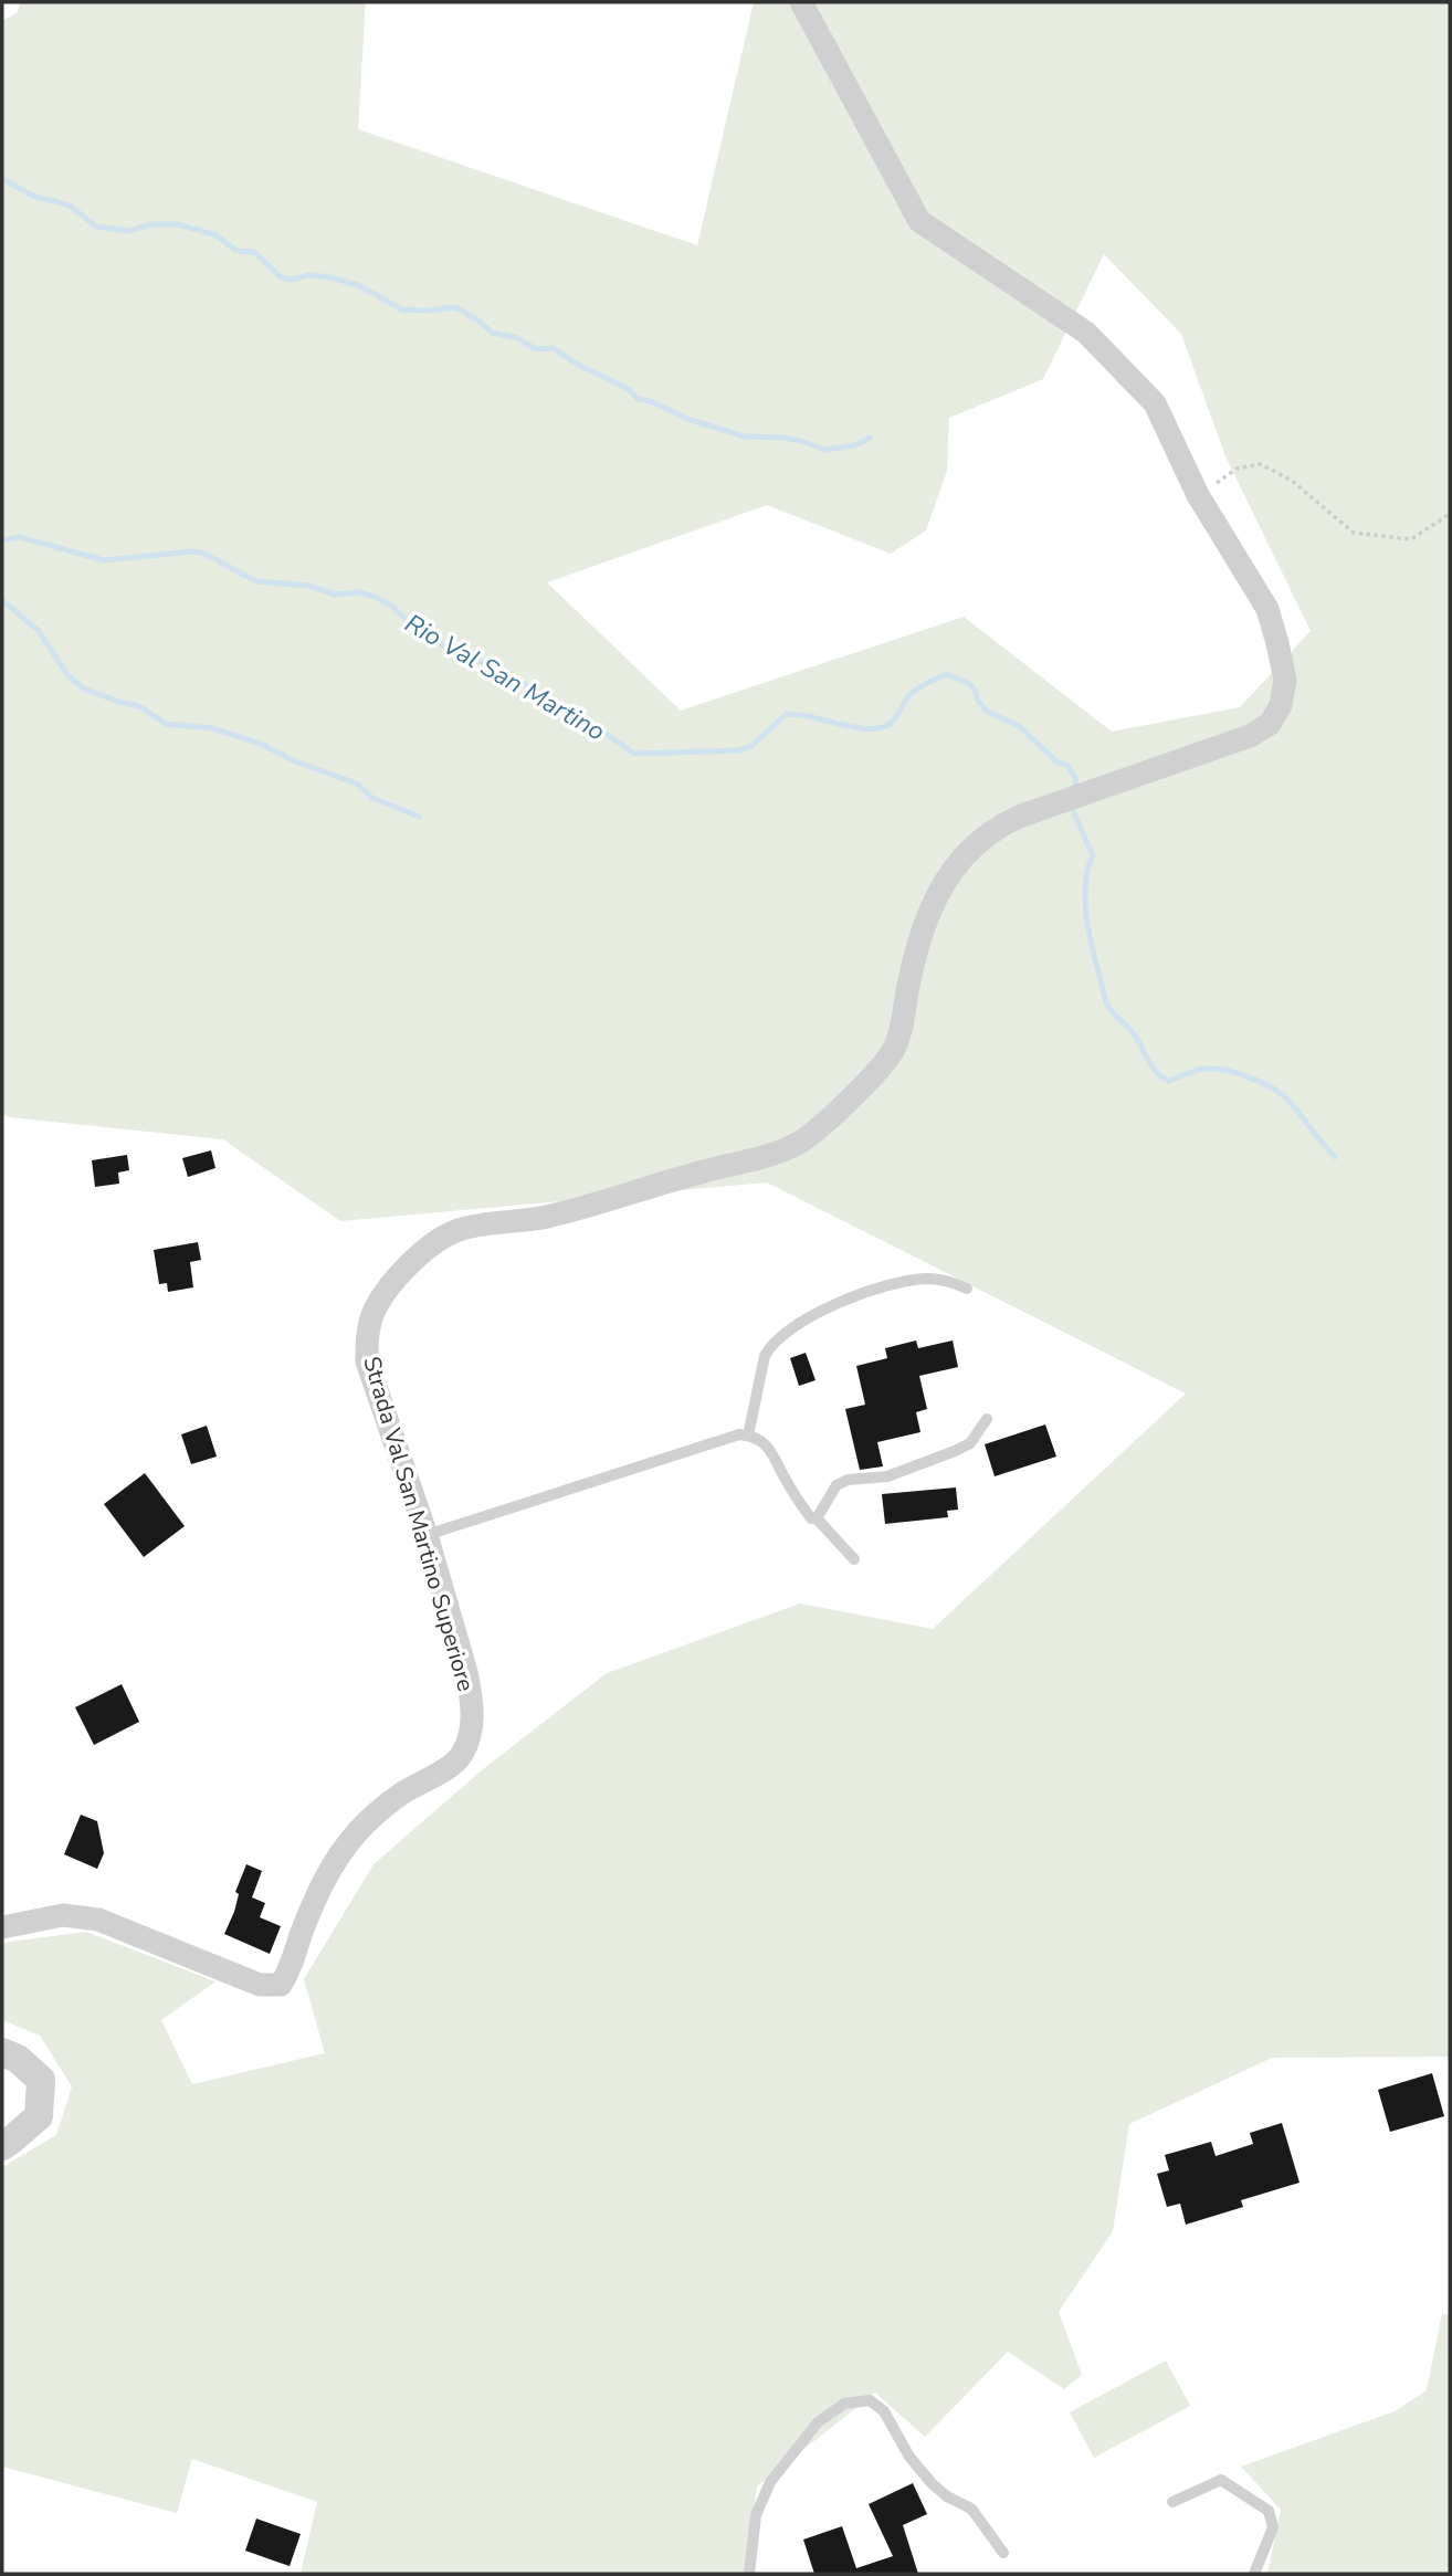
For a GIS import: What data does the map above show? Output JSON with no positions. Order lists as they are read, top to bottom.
{
  "streets": {
    "street": ["Strada Val San Martino Superiore"]
  },
  "water": ["Rio Val San Martino"]
}
